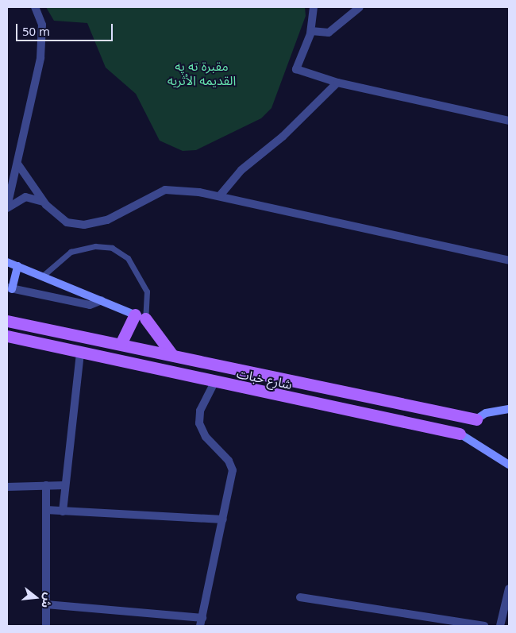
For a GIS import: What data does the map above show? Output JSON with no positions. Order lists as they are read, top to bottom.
{
  "streets": {
    "main road": ["شارع خبات"]
  },
  "parks": ["مقبرة ته په القديمه الأثريه"],
  "scale_bar": "50 m",
  "north": "right"
}
